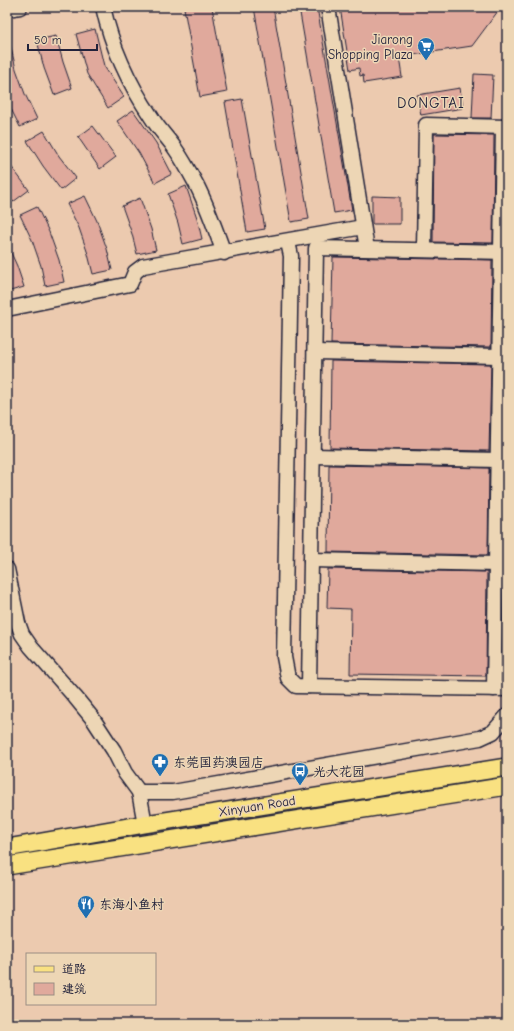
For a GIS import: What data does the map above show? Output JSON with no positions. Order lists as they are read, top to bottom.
{
  "streets": {
    "main road": ["Xinyuan Road"]
  },
  "districts": ["DONGTAI"],
  "places": {
    "supermarket": ["Jiarong Shopping Plaza"],
    "pharmacy": ["东莞国药澳园店"],
    "bus stop": ["光大花园"],
    "restaurant": ["东海小鱼村"]
  },
  "legend": ["道路", "建筑"],
  "scale_bar": "50 m"
}
